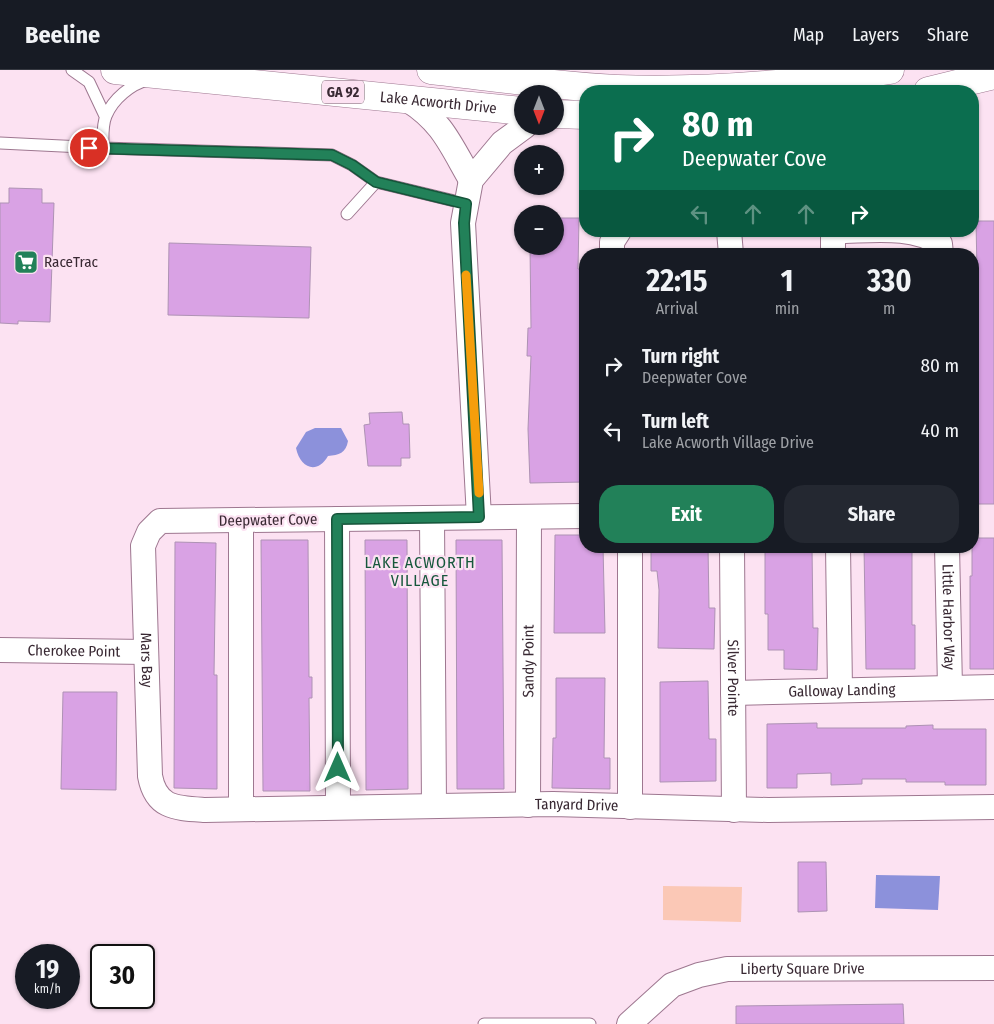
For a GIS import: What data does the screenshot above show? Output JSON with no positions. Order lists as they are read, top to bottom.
{
  "streets": {
    "main road": ["GA 92", "Lake Acworth Drive"],
    "street": [
      "Deepwater Cove",
      "Little Harbor Way",
      "Cherokee Point",
      "Mars Bay",
      "Sandy Point",
      "Silver Pointe",
      "Galloway Landing",
      "Tanyard Drive",
      "Liberty Square Drive"
    ]
  },
  "crossings": [
    ["Deepwater Cove", "Mars Bay"],
    ["Deepwater Cove", "Sandy Point"],
    ["Little Harbor Way", "Galloway Landing"],
    ["Cherokee Point", "Mars Bay"],
    ["Mars Bay", "Tanyard Drive"],
    ["Sandy Point", "Tanyard Drive"],
    ["Silver Pointe", "Galloway Landing"],
    ["Silver Pointe", "Tanyard Drive"]
  ],
  "districts": ["LAKE ACWORTH VILLAGE"],
  "places": {
    "supermarket": ["RaceTrac"]
  },
  "north": "bottom",
  "page": {
    "header": "Beeline",
    "nav": ["Map", "Layers", "Share"],
    "map_buttons": ["+", "−"],
    "turn": ["80 m", "Deepwater Cove"],
    "eta": [
      "22:15",
      "Arrival",
      "1",
      "min",
      "330",
      "m"
    ],
    "list": [
      {
        "name": "Turn right",
        "note": "Deepwater Cove",
        "value": "80 m"
      },
      {
        "name": "Turn left",
        "note": "Lake Acworth Village Drive",
        "value": "40 m"
      }
    ],
    "buttons": ["Exit", "Share"],
    "speed": "19 km/h",
    "limit": "30"
  }
}
